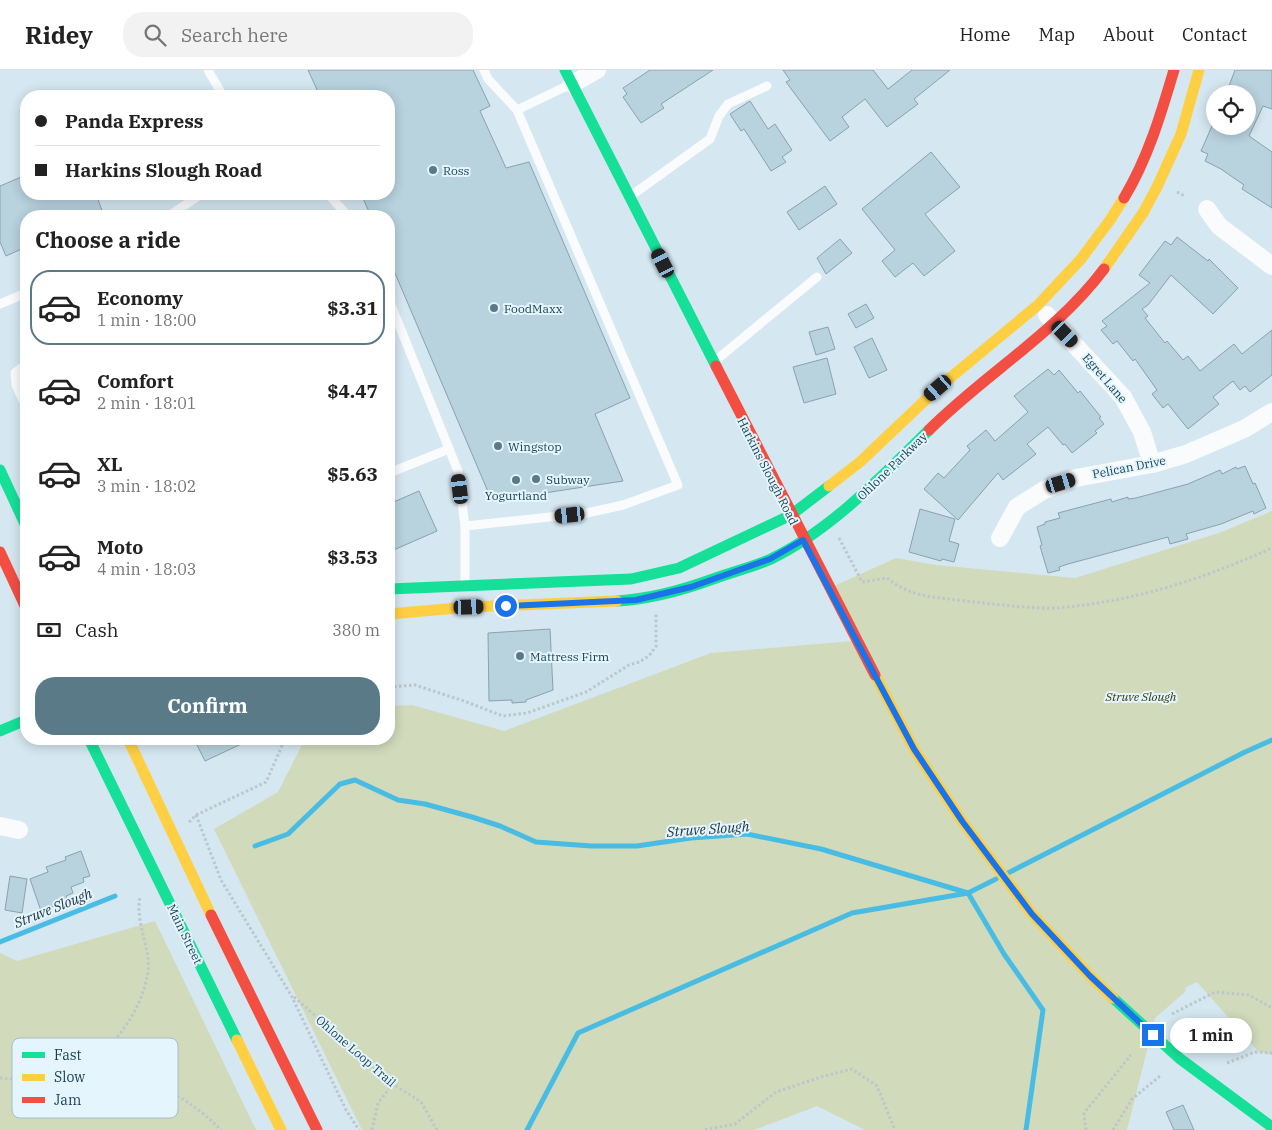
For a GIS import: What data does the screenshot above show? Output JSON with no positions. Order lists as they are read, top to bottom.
{
  "streets": {
    "main road": ["Ohlone Parkway", "Harkins Slough Road", "Main Street"],
    "street": ["Egret Lane", "Pelican Drive"],
    "path": ["Ohlone Loop Trail"]
  },
  "crossings": [
    ["Egret Lane", "Ohlone Parkway"],
    ["Egret Lane", "Pelican Drive"],
    ["Ohlone Parkway", "Harkins Slough Road"]
  ],
  "water": ["Struve Slough"],
  "parks": ["Struve Slough"],
  "places": [
    "Ross",
    "FoodMaxx",
    "Wingstop",
    "Subway",
    "Yogurtland",
    "Mattress Firm"
  ],
  "legend": ["Fast", "Slow", "Jam"],
  "page": {
    "header": "Ridey",
    "search": "Search here",
    "nav": [
      "Home",
      "Map",
      "About",
      "Contact"
    ],
    "banner": ["Panda Express", "Harkins Slough Road"],
    "heading": "Choose a ride",
    "list": [
      {
        "name": "Economy",
        "note": "1 min · 18:00",
        "value": "$3.31"
      },
      {
        "name": "Comfort",
        "note": "2 min · 18:01",
        "value": "$4.47"
      },
      {
        "name": "XL",
        "note": "3 min · 18:02",
        "value": "$5.63"
      },
      {
        "name": "Moto",
        "note": "4 min · 18:03",
        "value": "$3.53"
      }
    ],
    "pay": ["Cash", "380 m"],
    "buttons": "Confirm",
    "bubble": "1 min"
  }
}
